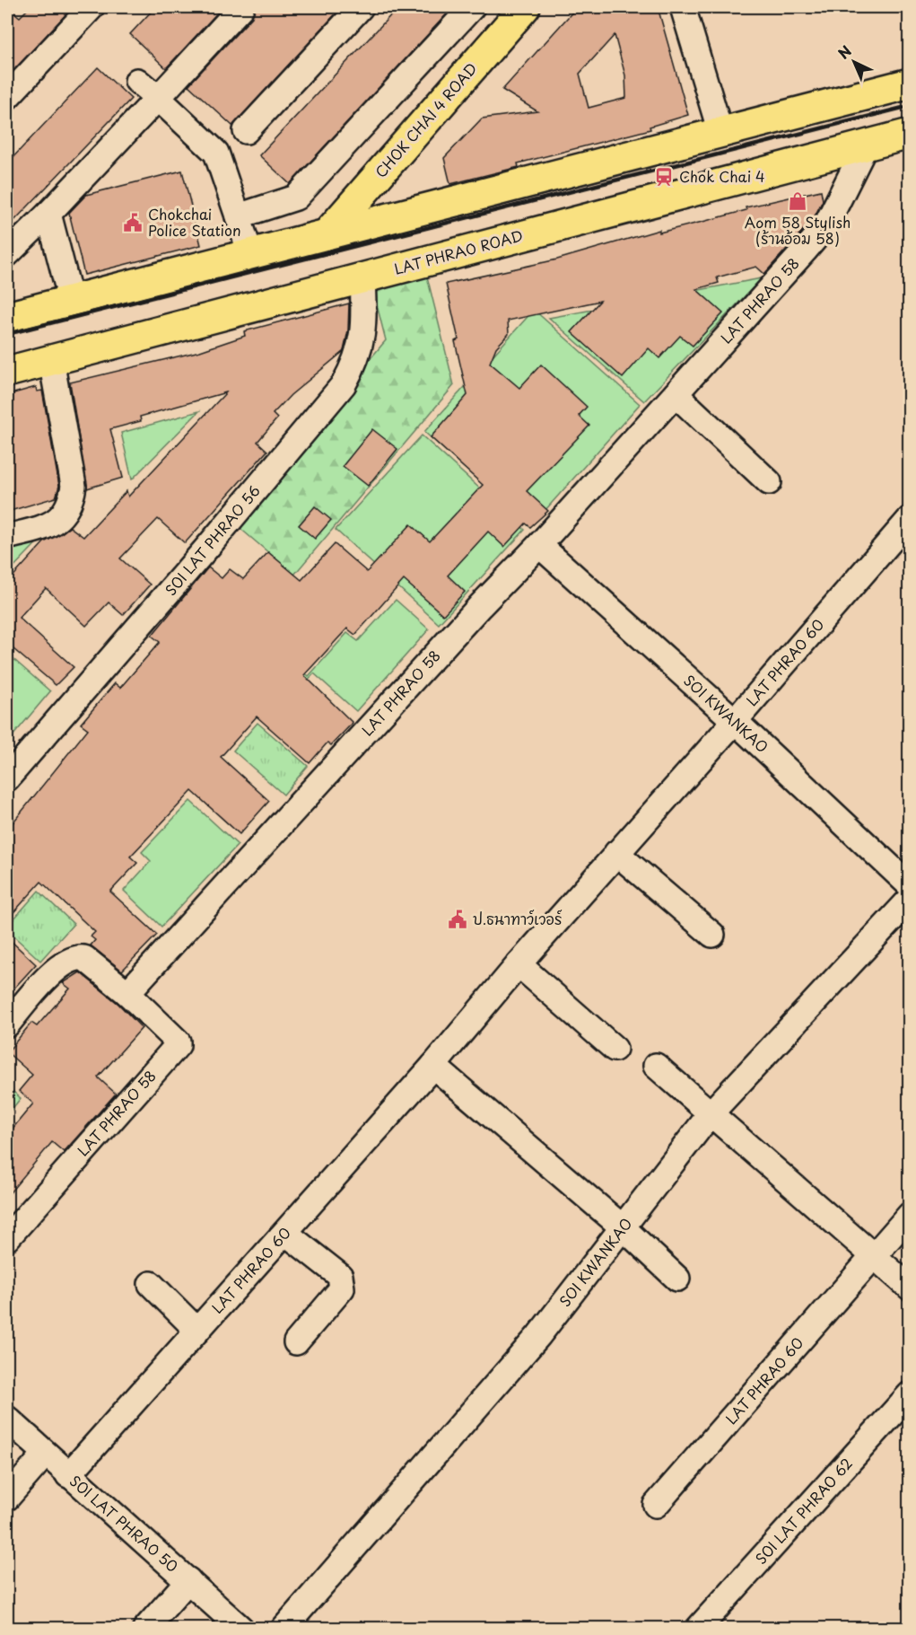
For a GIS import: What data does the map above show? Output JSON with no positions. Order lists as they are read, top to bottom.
{
  "streets": {
    "main road": ["CHOK CHAI 4 ROAD", "LAT PHRAO ROAD"],
    "street": [
      "LAT PHRAO 58",
      "SOI LAT PHRAO 56",
      "LAT PHRAO 60",
      "SOI KWANKAO",
      "SOI LAT PHRAO 62",
      "SOI LAT PHRAO 50"
    ]
  },
  "crossings": [
    ["LAT PHRAO ROAD", "LAT PHRAO 58"],
    ["LAT PHRAO ROAD", "SOI LAT PHRAO 56"],
    ["LAT PHRAO 58", "SOI KWANKAO"],
    ["LAT PHRAO 60", "SOI KWANKAO"],
    ["LAT PHRAO 60", "SOI LAT PHRAO 50"]
  ],
  "places": {
    "station": ["Chok Chai 4"],
    "shop": ["Aom 58 Stylish (ร้านอ้อม 58)"],
    "public building": ["Chokchai Police Station", "ป.ธนาทาว์เวอร์"]
  },
  "north": "top left"
}
